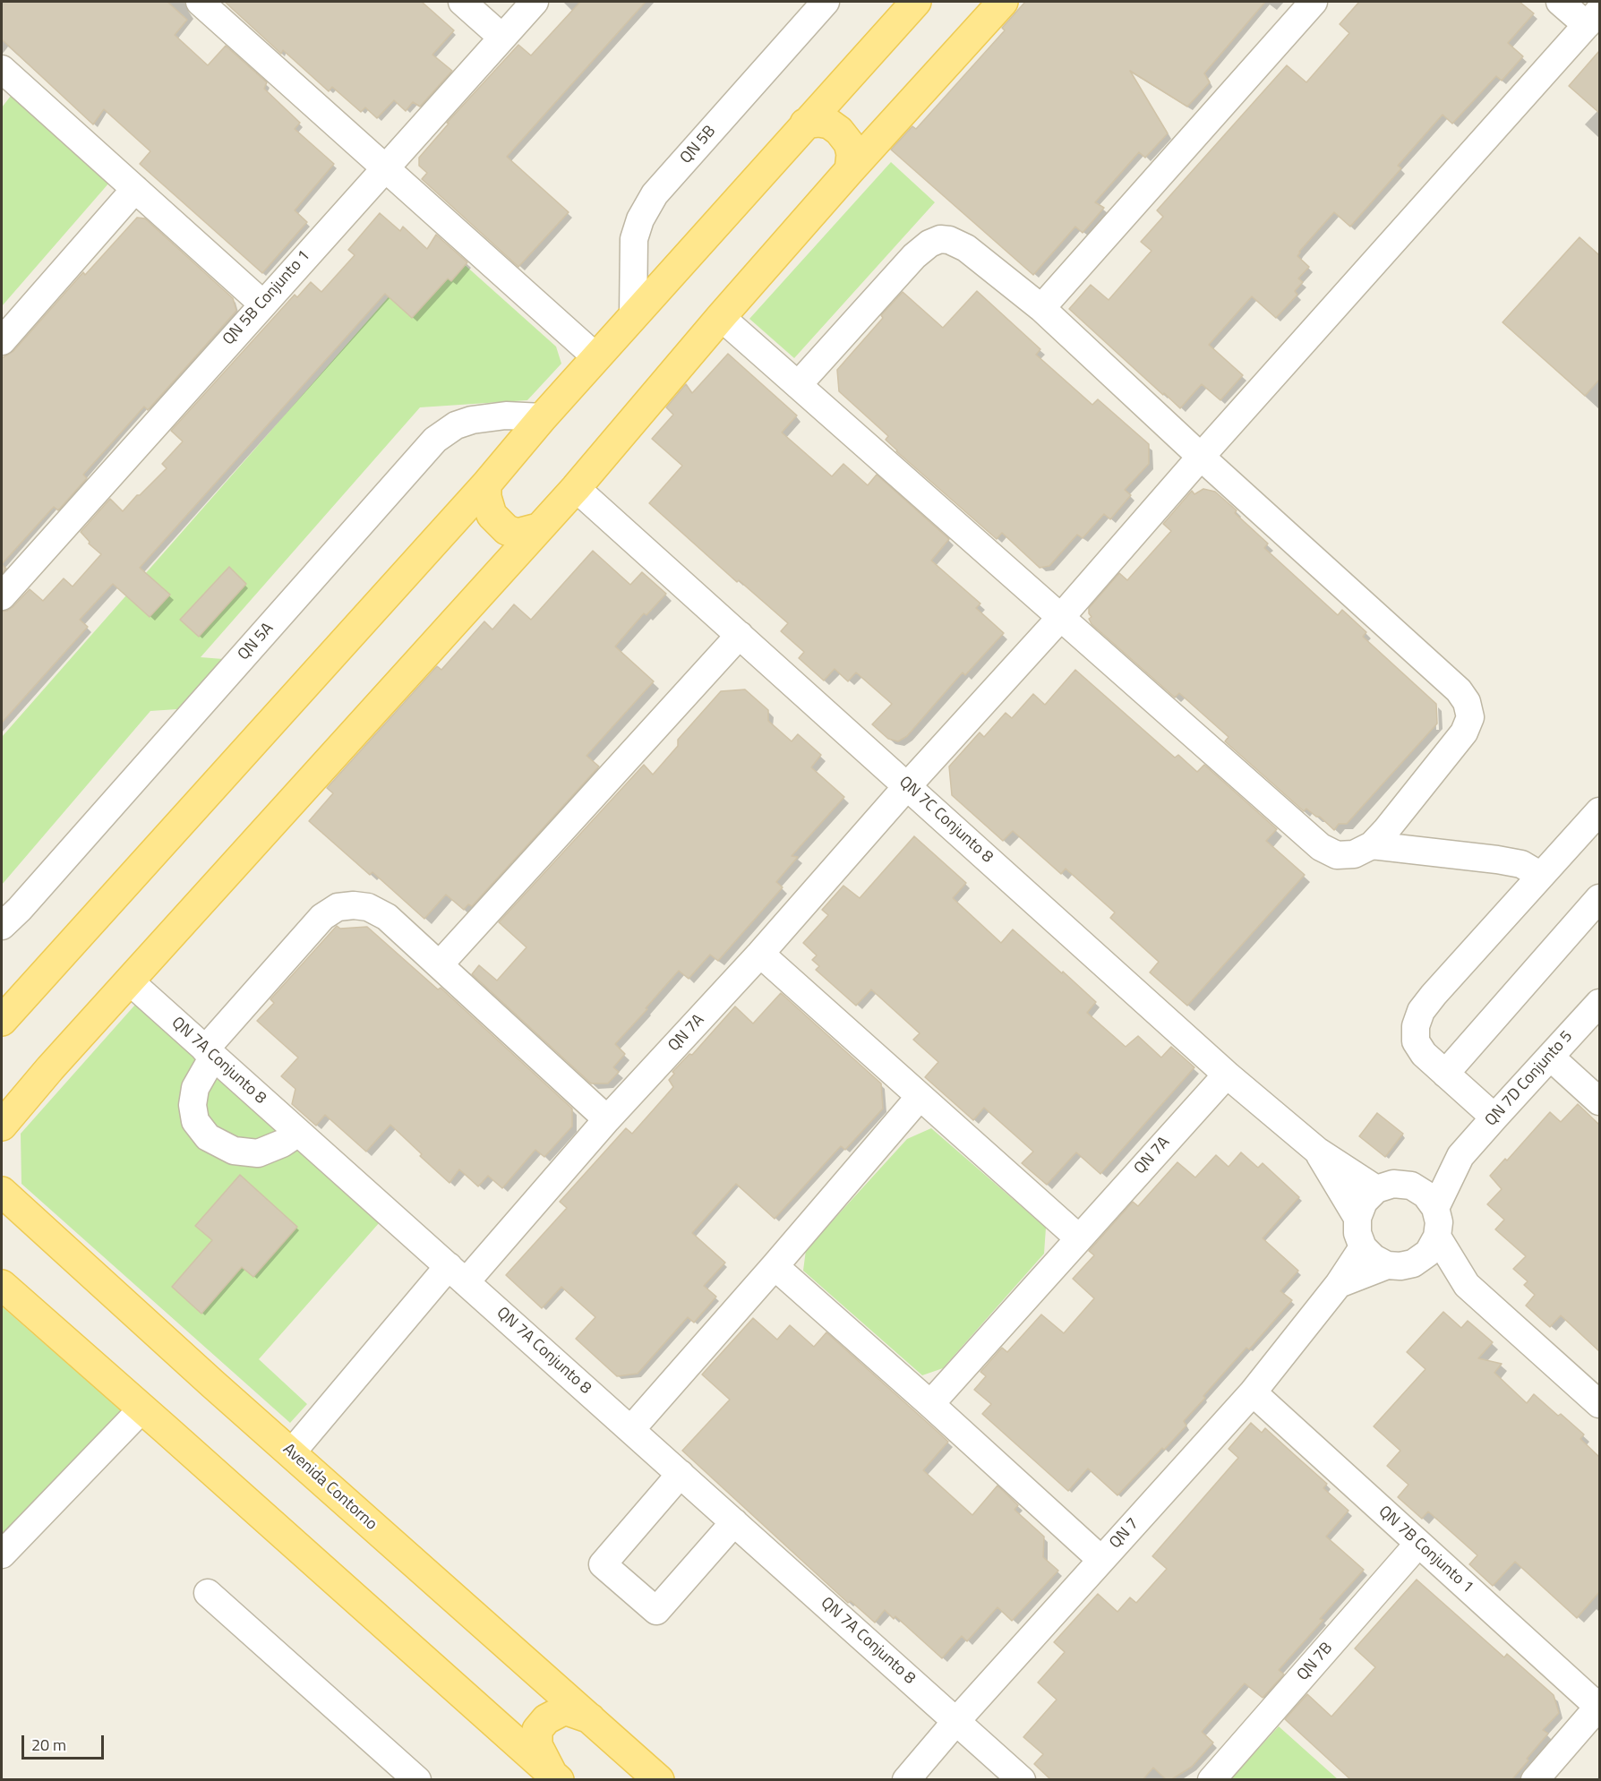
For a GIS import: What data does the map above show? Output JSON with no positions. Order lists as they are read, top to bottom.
{
  "streets": {
    "main road": ["Avenida Contorno"],
    "street": [
      "QN 5B",
      "QN 5B Conjunto 1",
      "QN 5A",
      "QN 7C Conjunto 8",
      "QN 7A",
      "QN 7A Conjunto 8",
      "QN 7D Conjunto 5",
      "QN 7",
      "QN 7B Conjunto 1",
      "QN 7B"
    ]
  },
  "crossings": [
    ["QN 7C Conjunto 8", "QN 7A"],
    ["QN 7C Conjunto 8", "QN 7D Conjunto 5"],
    ["QN 7C Conjunto 8", "QN 7"],
    ["QN 7A", "QN 7A Conjunto 8"],
    ["QN 7A", "Avenida Contorno"],
    ["QN 7A Conjunto 8", "QN 7"],
    ["QN 7D Conjunto 5", "QN 7"],
    ["QN 7", "QN 7B Conjunto 1"],
    ["QN 7B Conjunto 1", "QN 7B"]
  ],
  "scale_bar": "20 m"
}
